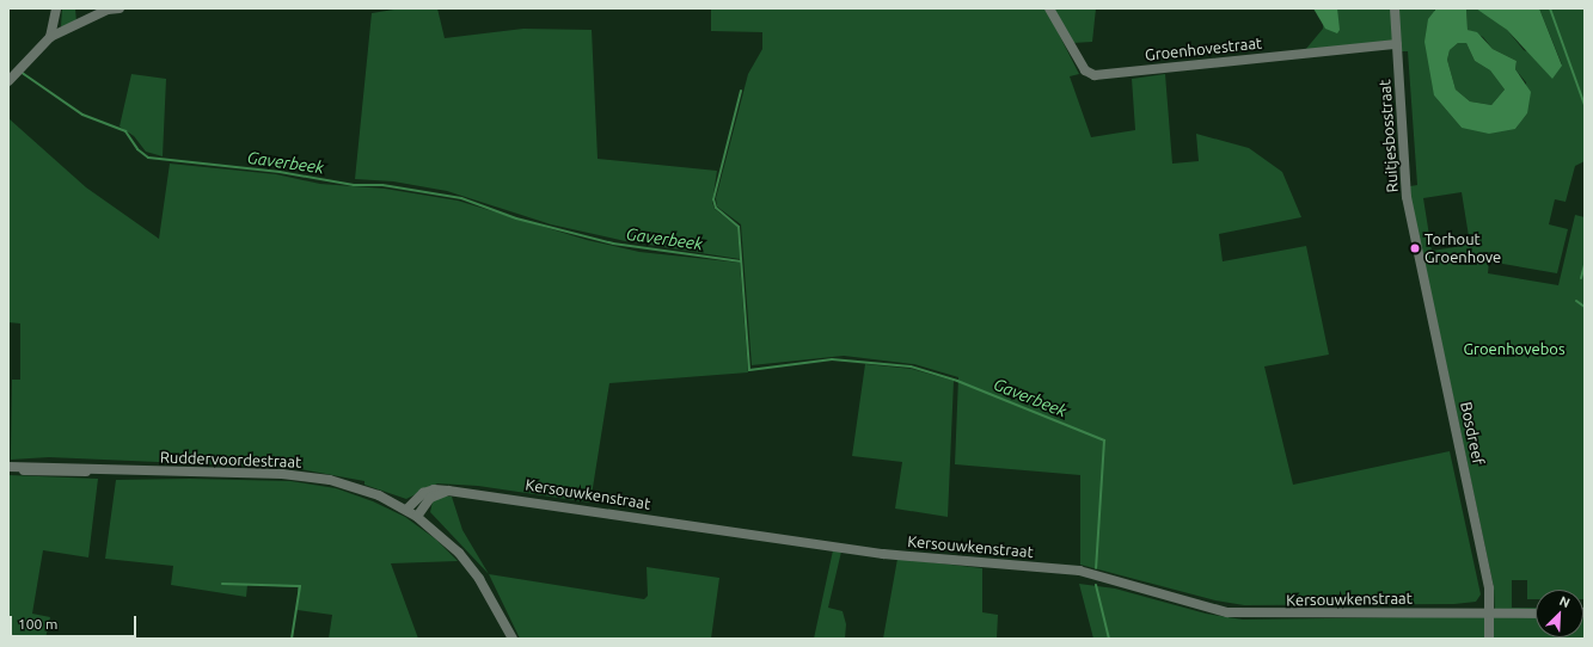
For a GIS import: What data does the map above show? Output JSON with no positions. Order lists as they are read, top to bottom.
{
  "streets": {
    "street": [
      "Groenhovestraat",
      "Ruitjesbosstraat",
      "Bosdreef",
      "Ruddervoordestraat",
      "Kersouwkenstraat"
    ]
  },
  "crossings": [
    ["Groenhovestraat", "Ruitjesbosstraat"],
    ["Ruitjesbosstraat", "Bosdreef"],
    ["Bosdreef", "Kersouwkenstraat"],
    ["Ruddervoordestraat", "Kersouwkenstraat"]
  ],
  "water": ["Gaverbeek"],
  "parks": ["Groenhovebos"],
  "places": ["Torhout Groenhove"],
  "scale_bar": "100 m",
  "north": "top right"
}
